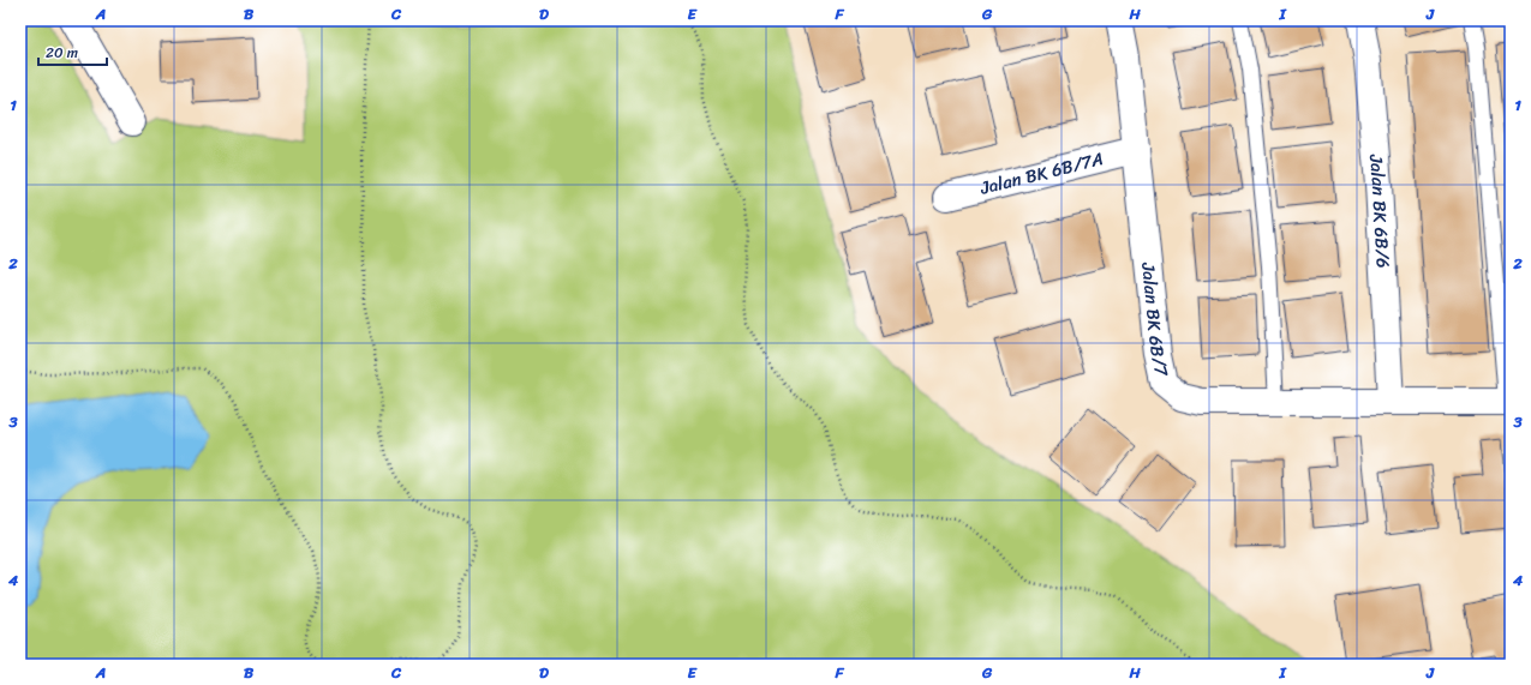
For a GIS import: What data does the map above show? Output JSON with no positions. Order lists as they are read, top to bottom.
{
  "streets": {
    "street": ["Jalan BK 6B/7A", "Jalan BK 6B/6", "Jalan BK 6B/7"]
  },
  "crossings": [
    ["Jalan BK 6B/7A", "Jalan BK 6B/7"],
    ["Jalan BK 6B/6", "Jalan BK 6B/7"]
  ],
  "scale_bar": "20 m",
  "grid": {
    "columns": [
      "A",
      "B",
      "C",
      "D",
      "E",
      "F",
      "G",
      "H",
      "I",
      "J"
    ],
    "rows": [
      "1",
      "2",
      "3",
      "4"
    ]
  }
}
